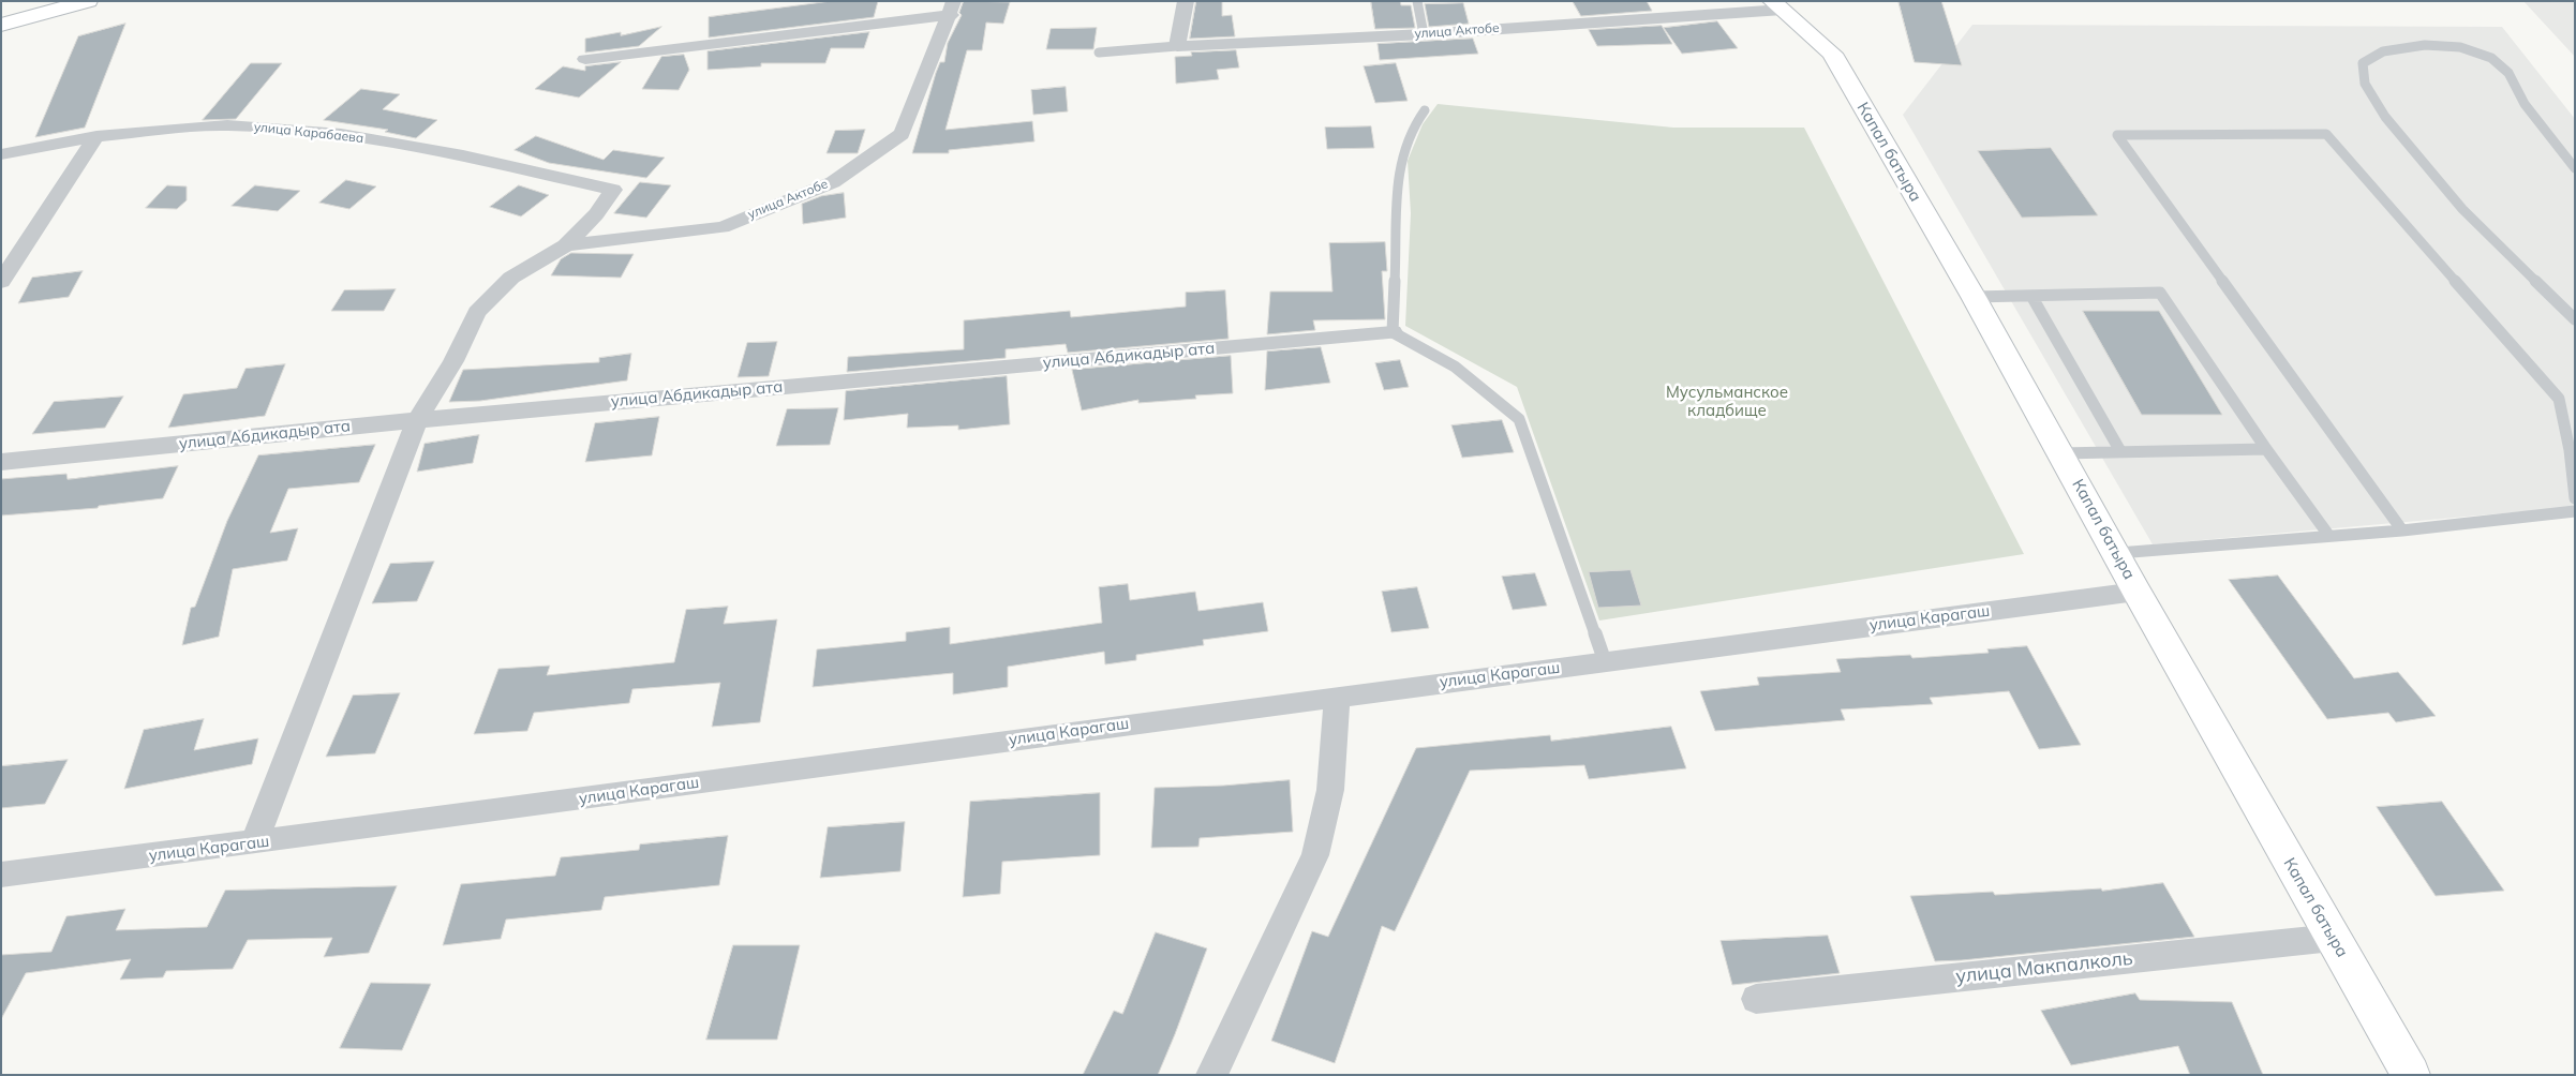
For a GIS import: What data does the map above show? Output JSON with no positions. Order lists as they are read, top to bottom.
{
  "streets": {
    "street": [
      "улица Актобе",
      "улица Карабаева",
      "Капал батыра",
      "улица Абдикадыр ата",
      "улица Карагаш",
      "улица Макпалколь"
    ]
  },
  "crossings": [
    ["улица Актобе", "улица Карабаева"],
    ["улица Актобе", "Капал батыра"],
    ["Капал батыра", "улица Карагаш"],
    ["Капал батыра", "улица Макпалколь"]
  ],
  "parks": ["Мусульманское кладбище"]
}
